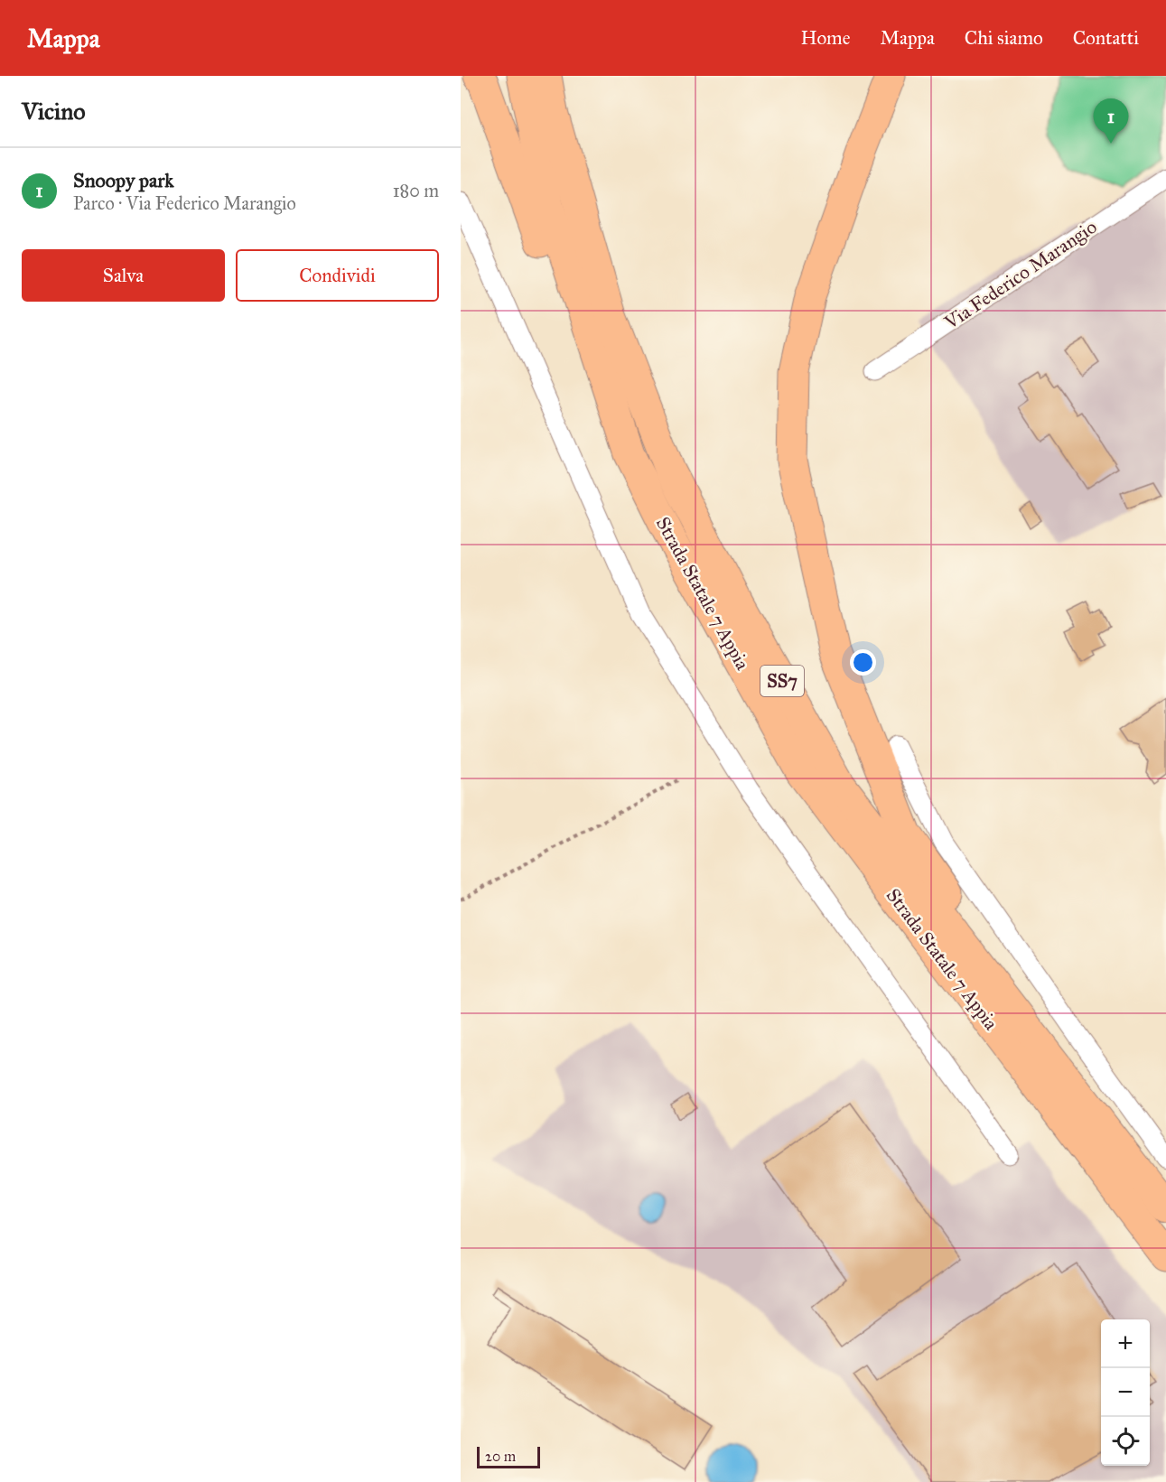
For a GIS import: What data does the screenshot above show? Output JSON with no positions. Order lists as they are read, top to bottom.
{
  "streets": {
    "highway": ["Strada Statale 7 Appia", "SS7"],
    "street": ["Via Federico Marangio"]
  },
  "scale_bar": "20 m",
  "page": {
    "header": "Mappa",
    "nav": [
      "Home",
      "Mappa",
      "Chi siamo",
      "Contatti"
    ],
    "heading": "Vicino",
    "pins": "1",
    "list": [
      {
        "mark": "1",
        "name": "Snoopy park",
        "note": "Parco · Via Federico Marangio",
        "value": "180 m"
      }
    ],
    "buttons": ["Salva", "Condividi"],
    "map_buttons": ["+", "−"],
    "scale": "20 m"
  }
}
